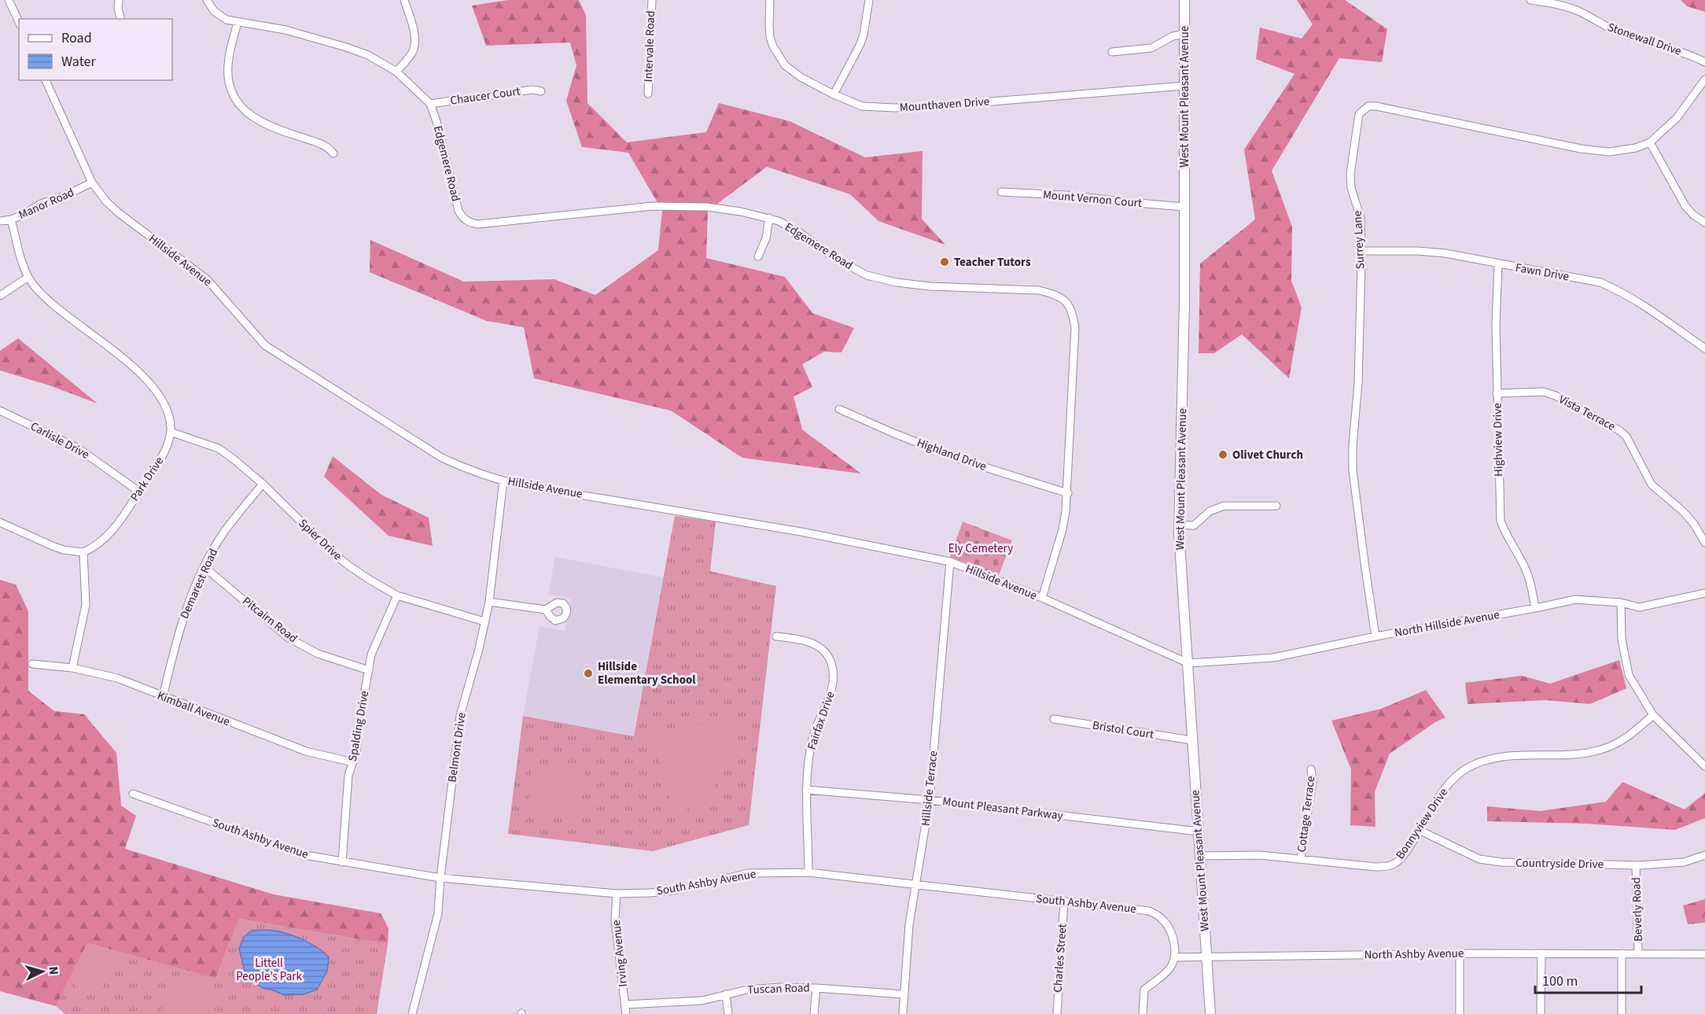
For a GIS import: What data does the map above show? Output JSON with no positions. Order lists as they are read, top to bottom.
{
  "streets": {
    "main road": ["West Mount Pleasant Avenue"],
    "street": [
      "Stonewall Drive",
      "Intervale Road",
      "Chaucer Court",
      "Mounthaven Drive",
      "Edgemere Road",
      "Mount Vernon Court",
      "Manor Road",
      "Surrey Lane",
      "Hillside Avenue",
      "Fawn Drive",
      "Vista Terrace",
      "Highview Drive",
      "Carlisle Drive",
      "Highland Drive",
      "Park Drive",
      "Spier Drive",
      "Demarest Road",
      "Pitcairn Road",
      "North Hillside Avenue",
      "Kimball Avenue",
      "Fairfax Drive",
      "Spalding Drive",
      "Bristol Court",
      "Belmont Drive",
      "Hillside Terrace",
      "Mount Pleasant Parkway",
      "Cottage Terrace",
      "Bonnyview Drive",
      "South Ashby Avenue",
      "Countryside Drive",
      "Beverly Road",
      "Irving Avenue",
      "North Ashby Avenue",
      "Charles Street",
      "Tuscan Road"
    ]
  },
  "crossings": [
    ["Chaucer Court", "Edgemere Road"],
    ["West Mount Pleasant Avenue", "Mounthaven Drive"],
    ["West Mount Pleasant Avenue", "Mount Vernon Court"],
    ["West Mount Pleasant Avenue", "Hillside Avenue"],
    ["West Mount Pleasant Avenue", "North Hillside Avenue"],
    ["West Mount Pleasant Avenue", "Bristol Court"],
    ["West Mount Pleasant Avenue", "Mount Pleasant Parkway"],
    ["West Mount Pleasant Avenue", "Bonnyview Drive"],
    ["West Mount Pleasant Avenue", "North Ashby Avenue"],
    ["Edgemere Road", "Hillside Avenue"],
    ["Edgemere Road", "Highland Drive"],
    ["Manor Road", "Hillside Avenue"],
    ["Surrey Lane", "Fawn Drive"],
    ["Surrey Lane", "North Hillside Avenue"],
    ["Hillside Avenue", "North Hillside Avenue"],
    ["Hillside Avenue", "Belmont Drive"],
    ["Hillside Avenue", "Hillside Terrace"],
    ["Fawn Drive", "Highview Drive"],
    ["Vista Terrace", "Highview Drive"],
    ["Highview Drive", "North Hillside Avenue"],
    ["Carlisle Drive", "Park Drive"],
    ["Park Drive", "Spier Drive"],
    ["Spier Drive", "Demarest Road"],
    ["Spier Drive", "Spalding Drive"],
    ["Spier Drive", "Belmont Drive"],
    ["Demarest Road", "Pitcairn Road"],
    ["Demarest Road", "Kimball Avenue"],
    ["Pitcairn Road", "Spalding Drive"],
    ["Kimball Avenue", "Spalding Drive"],
    ["Fairfax Drive", "Mount Pleasant Parkway"],
    ["Fairfax Drive", "South Ashby Avenue"],
    ["Spalding Drive", "South Ashby Avenue"],
    ["Belmont Drive", "South Ashby Avenue"],
    ["Hillside Terrace", "Mount Pleasant Parkway"],
    ["Hillside Terrace", "South Ashby Avenue"],
    ["Hillside Terrace", "Tuscan Road"],
    ["Cottage Terrace", "Bonnyview Drive"],
    ["Bonnyview Drive", "Countryside Drive"],
    ["South Ashby Avenue", "Irving Avenue"],
    ["South Ashby Avenue", "North Ashby Avenue"],
    ["South Ashby Avenue", "Charles Street"],
    ["Countryside Drive", "Beverly Road"],
    ["Beverly Road", "North Ashby Avenue"],
    ["Irving Avenue", "Tuscan Road"]
  ],
  "parks": ["Ely Cemetery", "Littell People’s Park"],
  "places": ["Teacher Tutors", "Olivet Church", "Hillside Elementary School"],
  "legend": ["Road", "Water"],
  "scale_bar": "100 m",
  "north": "right"
}
